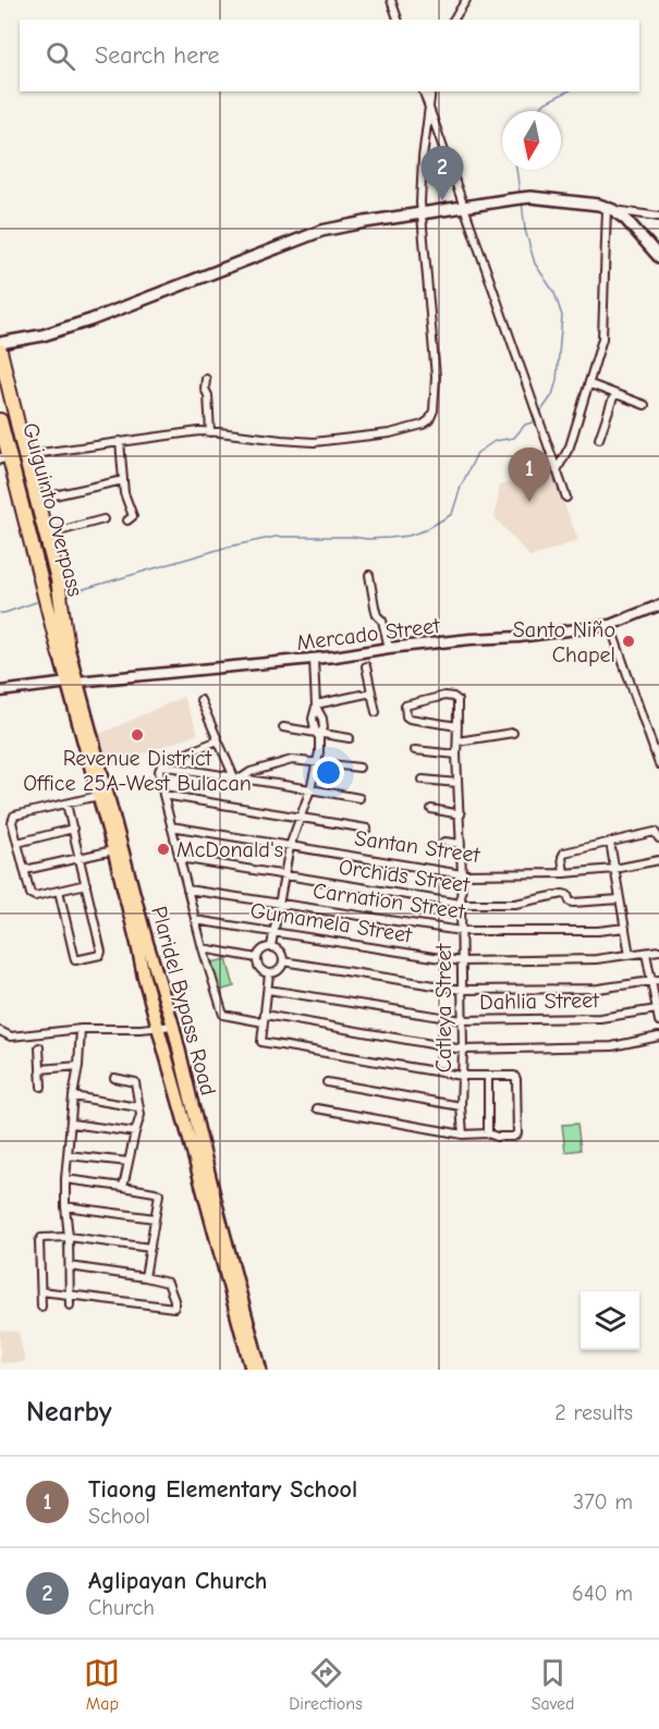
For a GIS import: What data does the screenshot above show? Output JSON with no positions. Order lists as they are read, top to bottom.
{
  "streets": {
    "highway": ["Guiguinto Overpass", "Plaridel Bypass Road"],
    "street": [
      "Mercado Street",
      "Santan Street",
      "Orchids Street",
      "Carnation Street",
      "Gumamela Street",
      "Dahlia Street",
      "Catleya Street"
    ]
  },
  "crossings": [
    ["Guiguinto Overpass", "Plaridel Bypass Road"],
    ["Mercado Street", "Plaridel Bypass Road"],
    ["Santan Street", "Catleya Street"],
    ["Orchids Street", "Catleya Street"],
    ["Carnation Street", "Catleya Street"],
    ["Gumamela Street", "Catleya Street"],
    ["Dahlia Street", "Catleya Street"]
  ],
  "places": ["Santo Niño Chapel", "Revenue District Office 25A-West Bulacan", "McDonald's"],
  "north": "bottom",
  "page": {
    "search": "Search here",
    "pins": ["2", "1"],
    "heading": ["Nearby", "2 results"],
    "list": [
      {
        "mark": "1",
        "name": "Tiaong Elementary School",
        "note": "School",
        "value": "370 m"
      },
      {
        "mark": "2",
        "name": "Aglipayan Church",
        "note": "Church",
        "value": "640 m"
      }
    ],
    "nav": ["Map", "Directions", "Saved"]
  }
}
